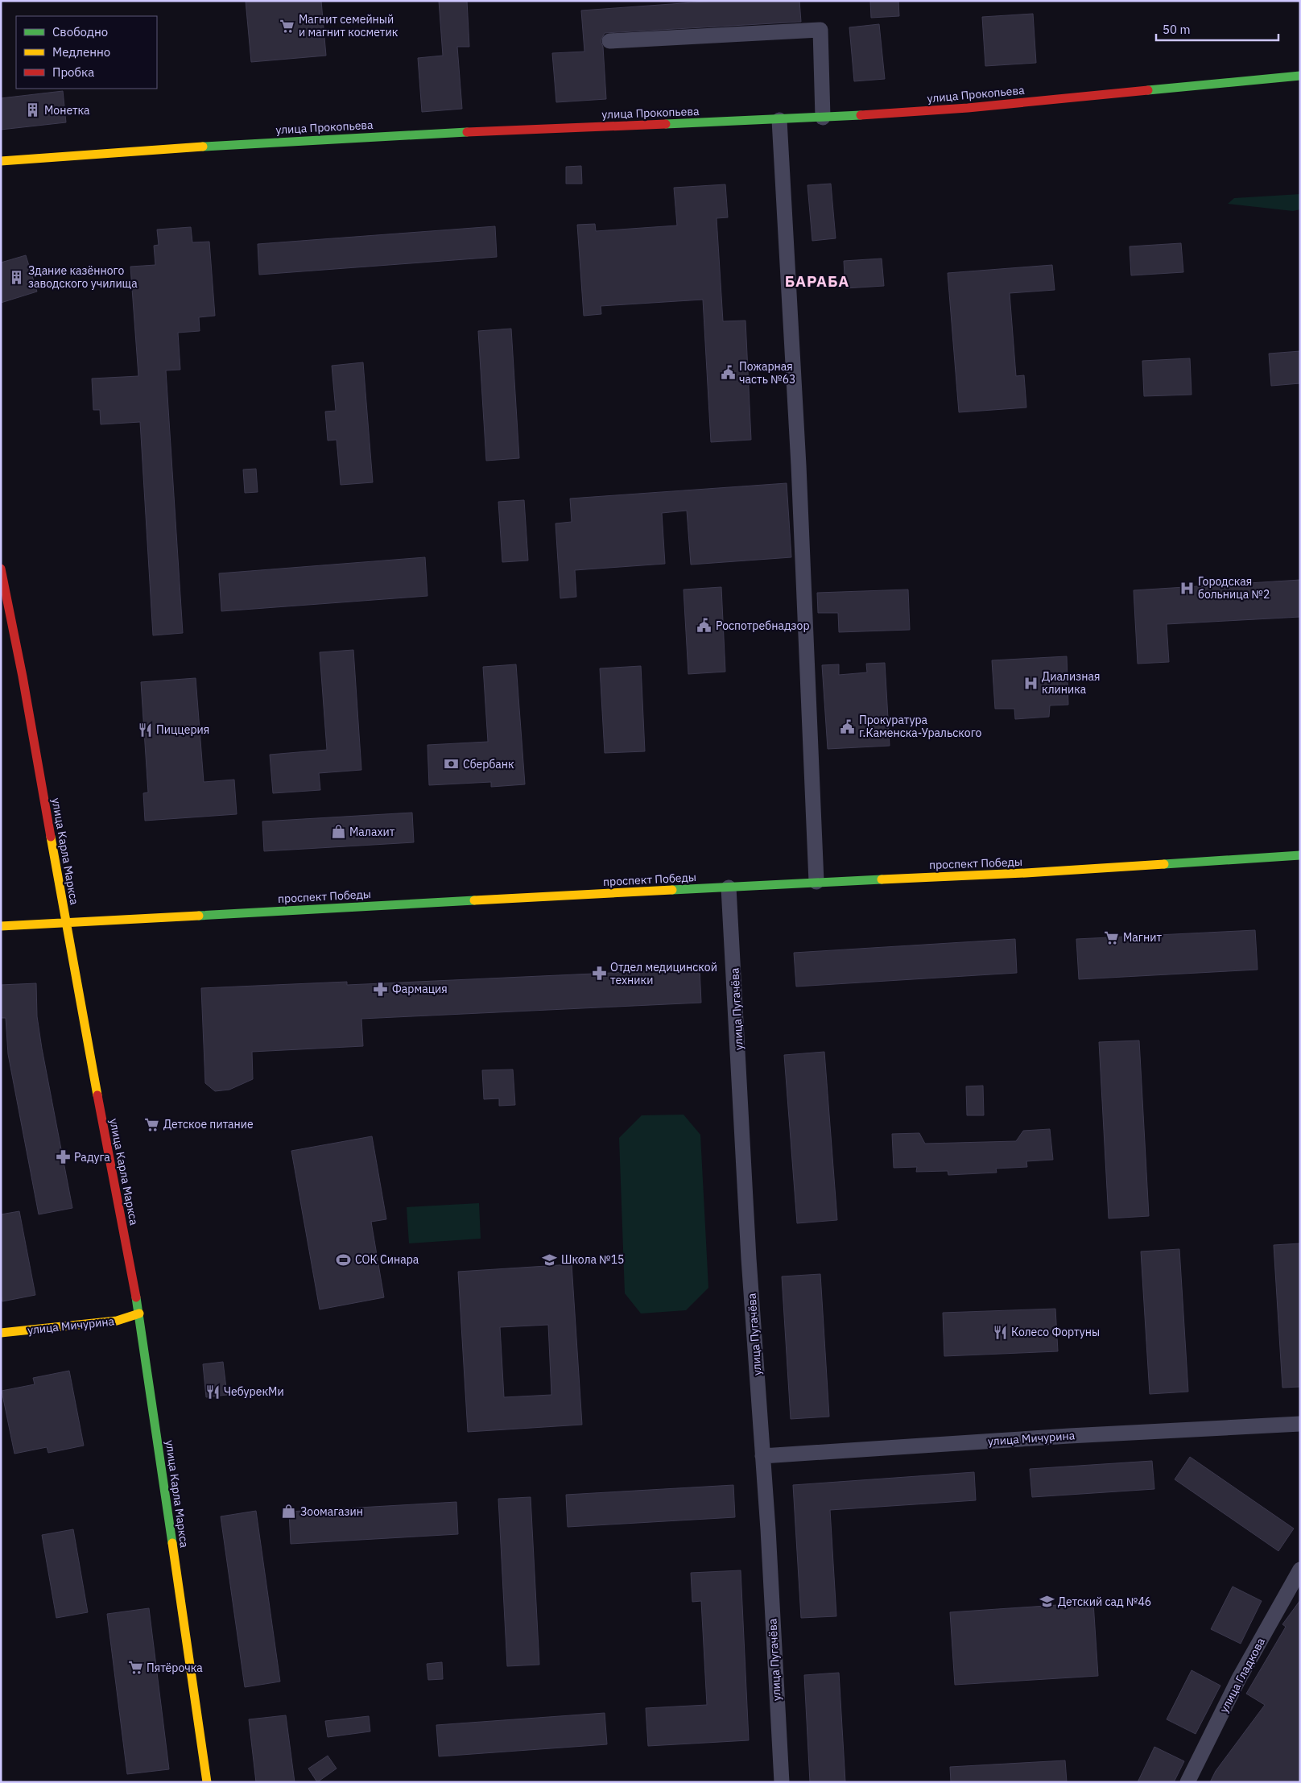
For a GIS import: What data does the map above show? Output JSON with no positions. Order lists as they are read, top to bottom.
{
  "streets": {
    "street": [
      "улица Прокопьева",
      "улица Карла Маркса",
      "проспект Победы",
      "улица Пугачёва",
      "улица Мичурина",
      "улица Гладкова"
    ]
  },
  "crossings": [
    ["улица Карла Маркса", "проспект Победы"],
    ["улица Карла Маркса", "улица Мичурина"],
    ["проспект Победы", "улица Пугачёва"],
    ["улица Пугачёва", "улица Мичурина"]
  ],
  "districts": ["БАРАБА"],
  "places": {
    "supermarket": [
      "Магнит семейный и магнит косметик",
      "Магнит",
      "Детское питание",
      "Пятёрочка"
    ],
    "building": ["Монетка", "Здание казённого заводского училища"],
    "public building": ["Пожарная часть №63", "Роспотребнадзор", "Прокуратура г.Каменска-Уральского"],
    "hospital": ["Городская больница №2", "Диализная клиника"],
    "restaurant": ["Пиццерия", "Колесо Фортуны", "ЧебурекМи"],
    "bank": ["Сбербанк"],
    "shop": ["Малахит", "Зоомагазин"],
    "pharmacy": ["Отдел медицинской техники", "Фармация", "Радуга"],
    "sports": ["СОК Синара"],
    "school or university": ["Школа №15", "Детский сад №46"]
  },
  "legend": ["Свободно", "Медленно", "Пробка"],
  "scale_bar": "50 m"
}
